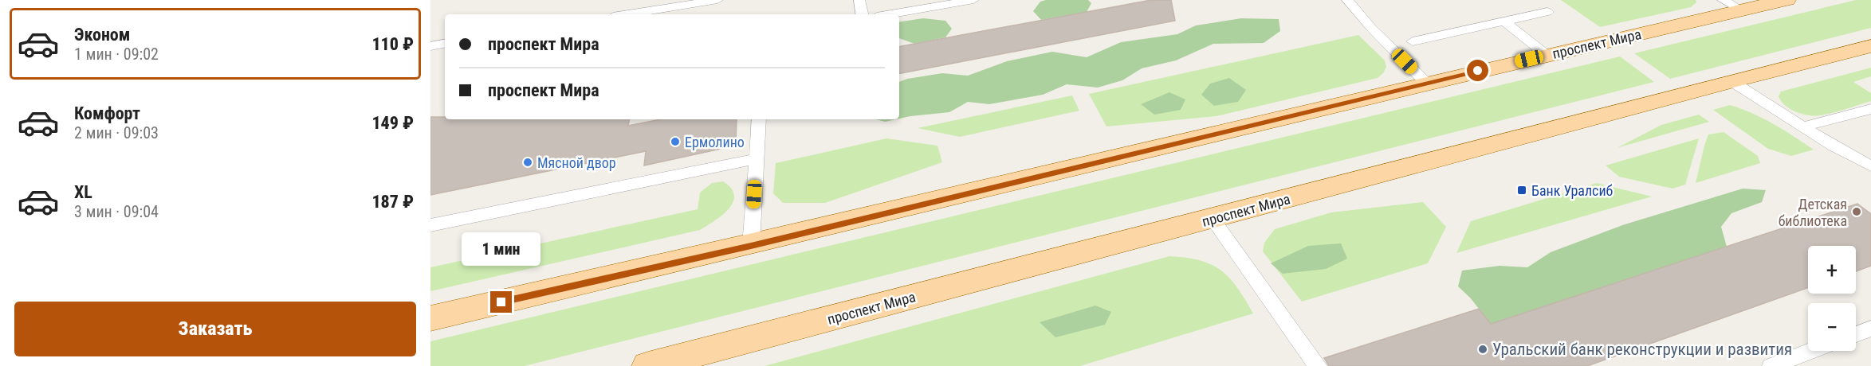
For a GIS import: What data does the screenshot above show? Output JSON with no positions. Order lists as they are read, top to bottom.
{
  "streets": {
    "main road": ["проспект Мира"]
  },
  "places": {
    "other": [
      "Ермолино",
      "Мясной двор",
      "Детская библиотека",
      "Уральский банк реконструкции и развития"
    ],
    "transit": ["Банк Уралсиб"]
  },
  "page": {
    "list": [
      {
        "name": "Эконом",
        "note": "1 мин · 09:02",
        "value": "110 ₽"
      },
      {
        "name": "Комфорт",
        "note": "2 мин · 09:03",
        "value": "149 ₽"
      },
      {
        "name": "XL",
        "note": "3 мин · 09:04",
        "value": "187 ₽"
      }
    ],
    "banner": ["проспект Мира", "проспект Мира"],
    "bubble": "1 мин",
    "map_buttons": ["+", "−"],
    "buttons": "Заказать"
  }
}
